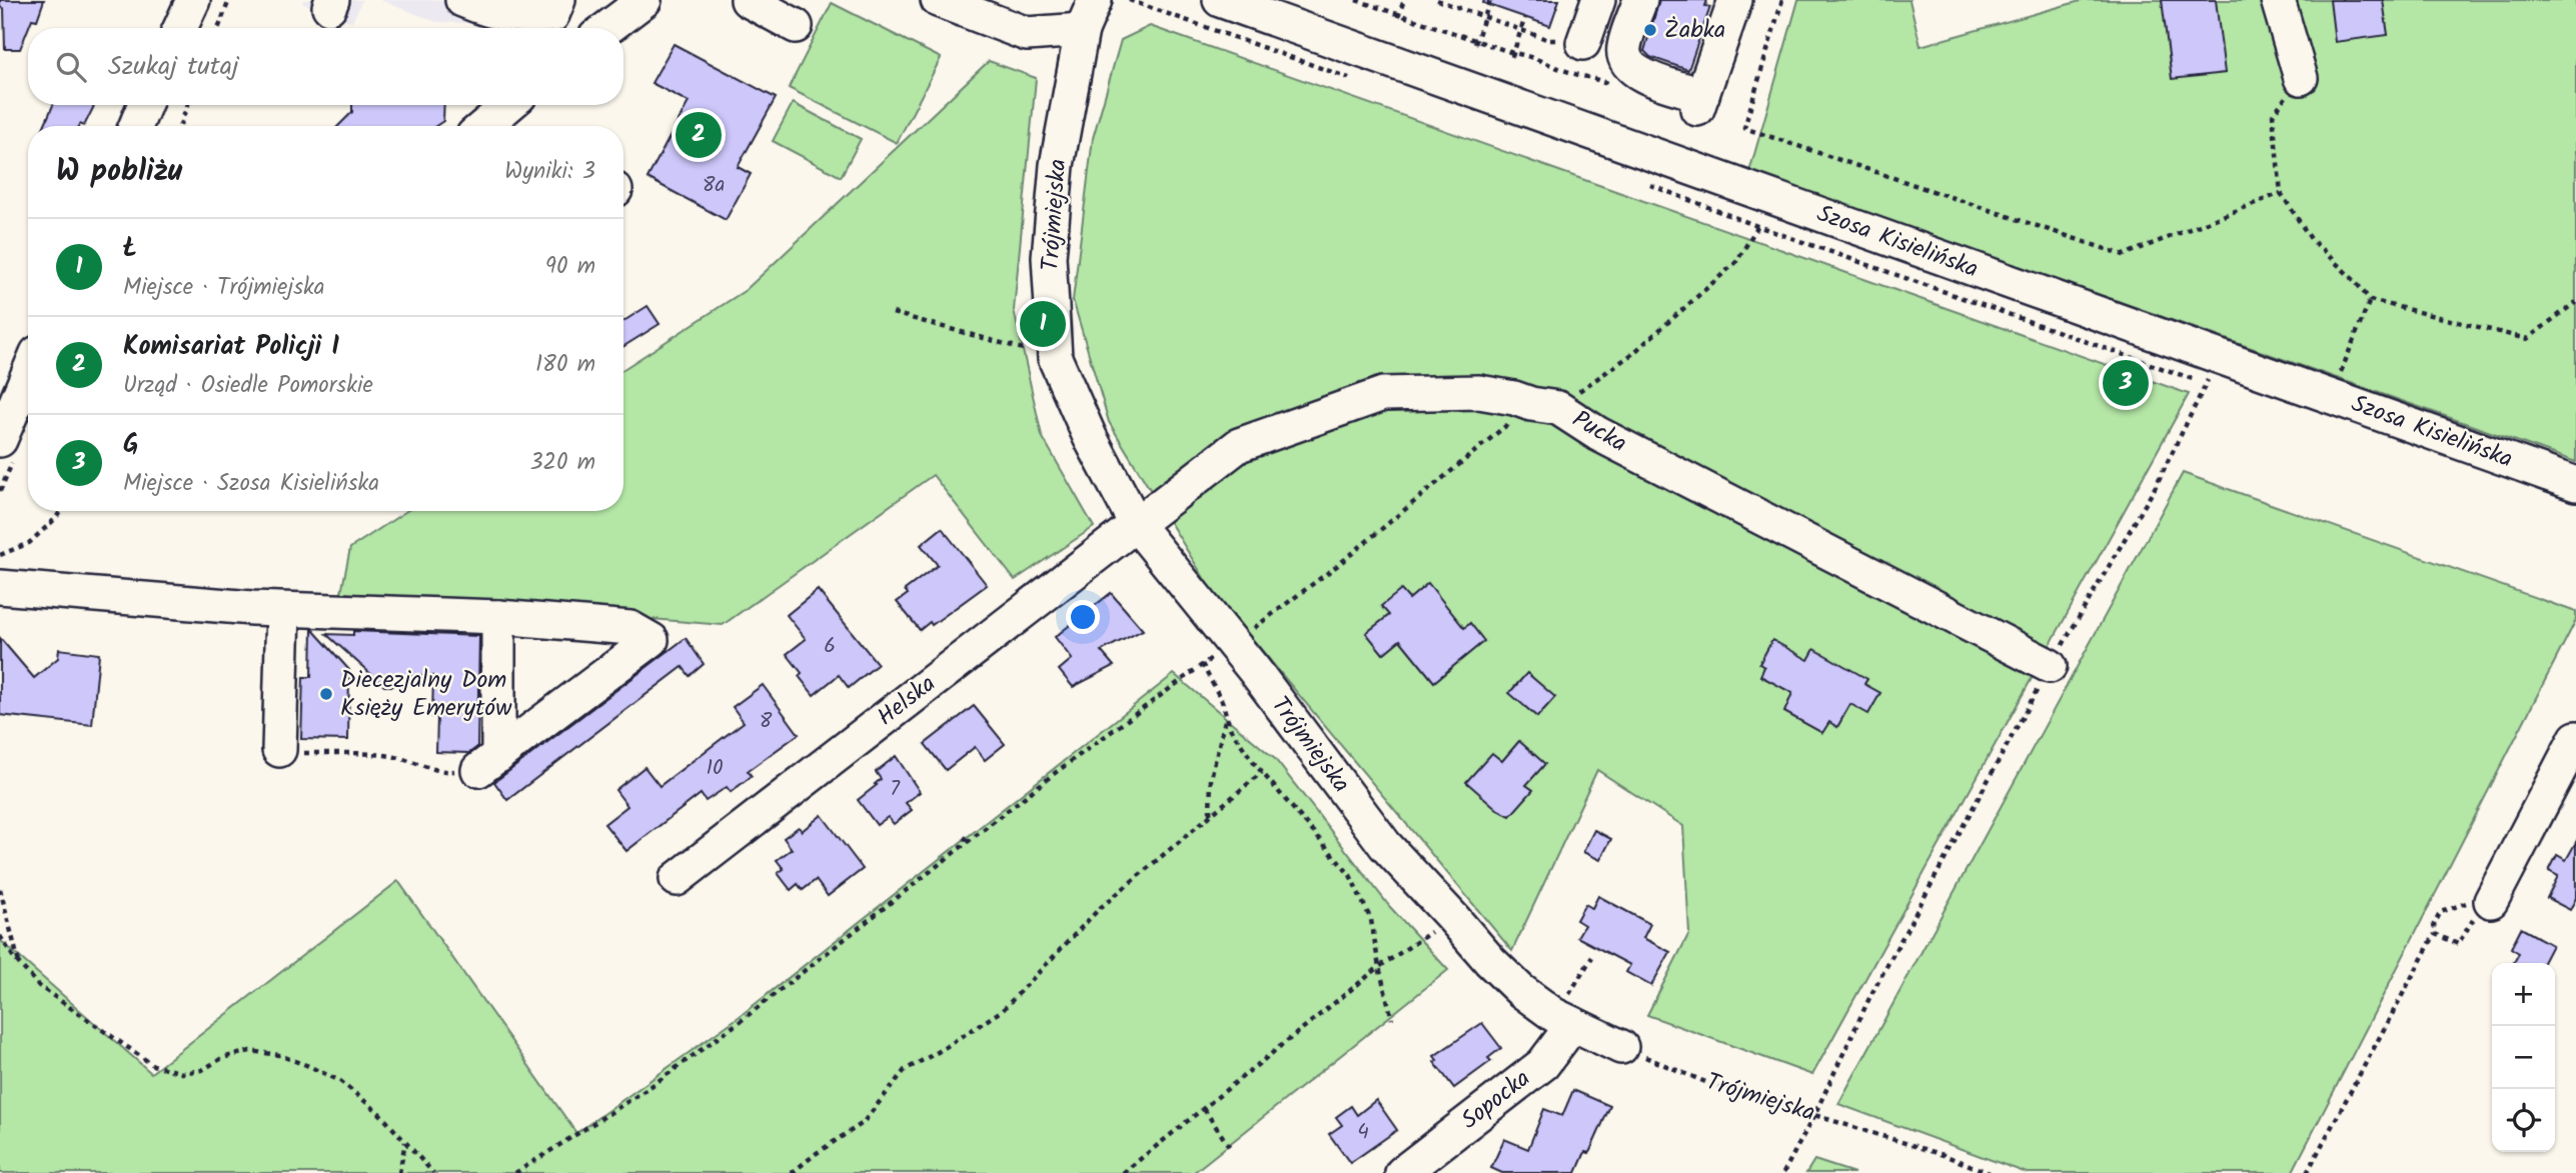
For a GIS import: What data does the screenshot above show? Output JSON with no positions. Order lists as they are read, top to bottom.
{
  "streets": {
    "street": [
      "Trójmiejska",
      "Szosa Kisielińska",
      "Pucka",
      "Helska",
      "Sopocka"
    ]
  },
  "crossings": [
    ["Trójmiejska", "Pucka"],
    ["Trójmiejska", "Helska"],
    ["Trójmiejska", "Sopocka"],
    ["Pucka", "Helska"]
  ],
  "places": ["Żabka", "Diecezjalny Dom Księży Emerytów"],
  "house_numbers": [
    "8a",
    "6",
    "8",
    "10",
    "7",
    "4"
  ],
  "page": {
    "search": "Szukaj tutaj",
    "pins": ["2", "1", "3"],
    "heading": ["W pobliżu", "Wyniki: 3"],
    "list": [
      {
        "mark": "1",
        "name": "Ł",
        "note": "Miejsce · Trójmiejska",
        "value": "90 m"
      },
      {
        "mark": "2",
        "name": "Komisariat Policji I",
        "note": "Urząd · Osiedle Pomorskie",
        "value": "180 m"
      },
      {
        "mark": "3",
        "name": "G",
        "note": "Miejsce · Szosa Kisielińska",
        "value": "320 m"
      }
    ],
    "map_buttons": ["+", "−"]
  }
}
